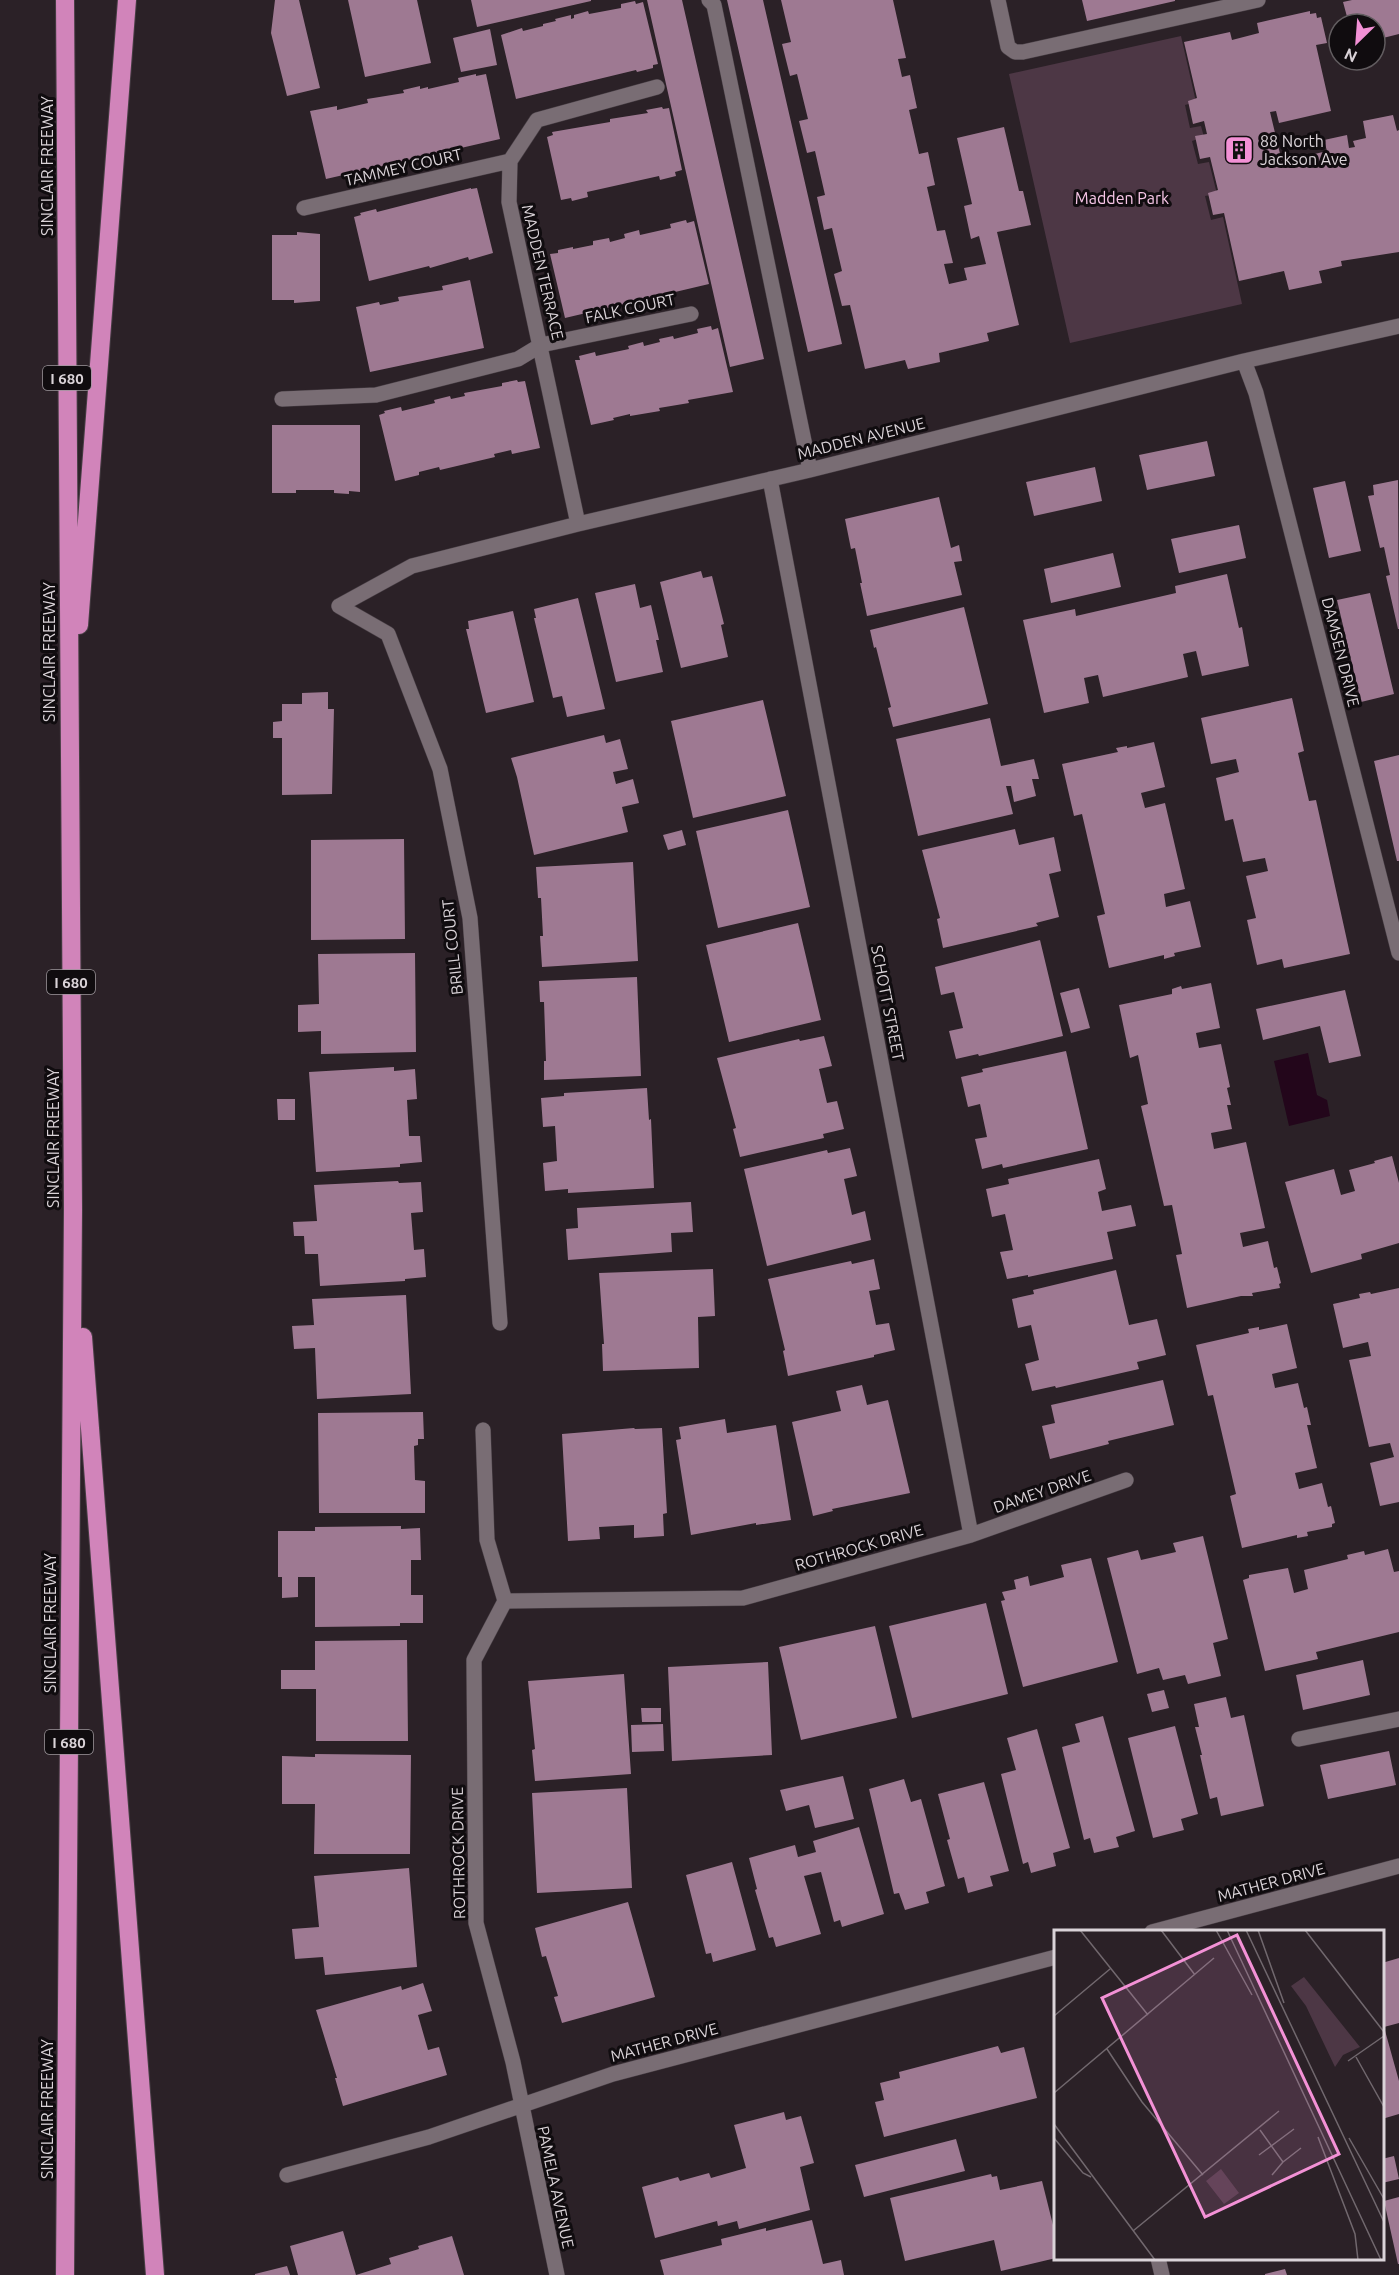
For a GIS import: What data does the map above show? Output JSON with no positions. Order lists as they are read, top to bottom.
{
  "streets": {
    "highway": ["SINCLAIR FREEWAY", "I 680"],
    "street": [
      "TAMMEY COURT",
      "MADDEN TERRACE",
      "FALK COURT",
      "MADDEN AVENUE",
      "DAMSEN DRIVE",
      "BRILL COURT",
      "SCHOTT STREET",
      "DAMEY DRIVE",
      "ROTHROCK DRIVE",
      "MATHER DRIVE",
      "PAMELA AVENUE"
    ]
  },
  "crossings": [
    ["TAMMEY COURT", "MADDEN TERRACE"],
    ["MADDEN TERRACE", "FALK COURT"],
    ["MADDEN TERRACE", "MADDEN AVENUE"],
    ["MADDEN AVENUE", "DAMSEN DRIVE"],
    ["MADDEN AVENUE", "BRILL COURT"],
    ["MADDEN AVENUE", "SCHOTT STREET"],
    ["SCHOTT STREET", "DAMEY DRIVE"],
    ["SCHOTT STREET", "ROTHROCK DRIVE"],
    ["DAMEY DRIVE", "ROTHROCK DRIVE"],
    ["ROTHROCK DRIVE", "MATHER DRIVE"],
    ["ROTHROCK DRIVE", "PAMELA AVENUE"],
    ["MATHER DRIVE", "PAMELA AVENUE"]
  ],
  "parks": ["Madden Park"],
  "places": {
    "building": ["88 North Jackson Ave"]
  },
  "north": "bottom left"
}
